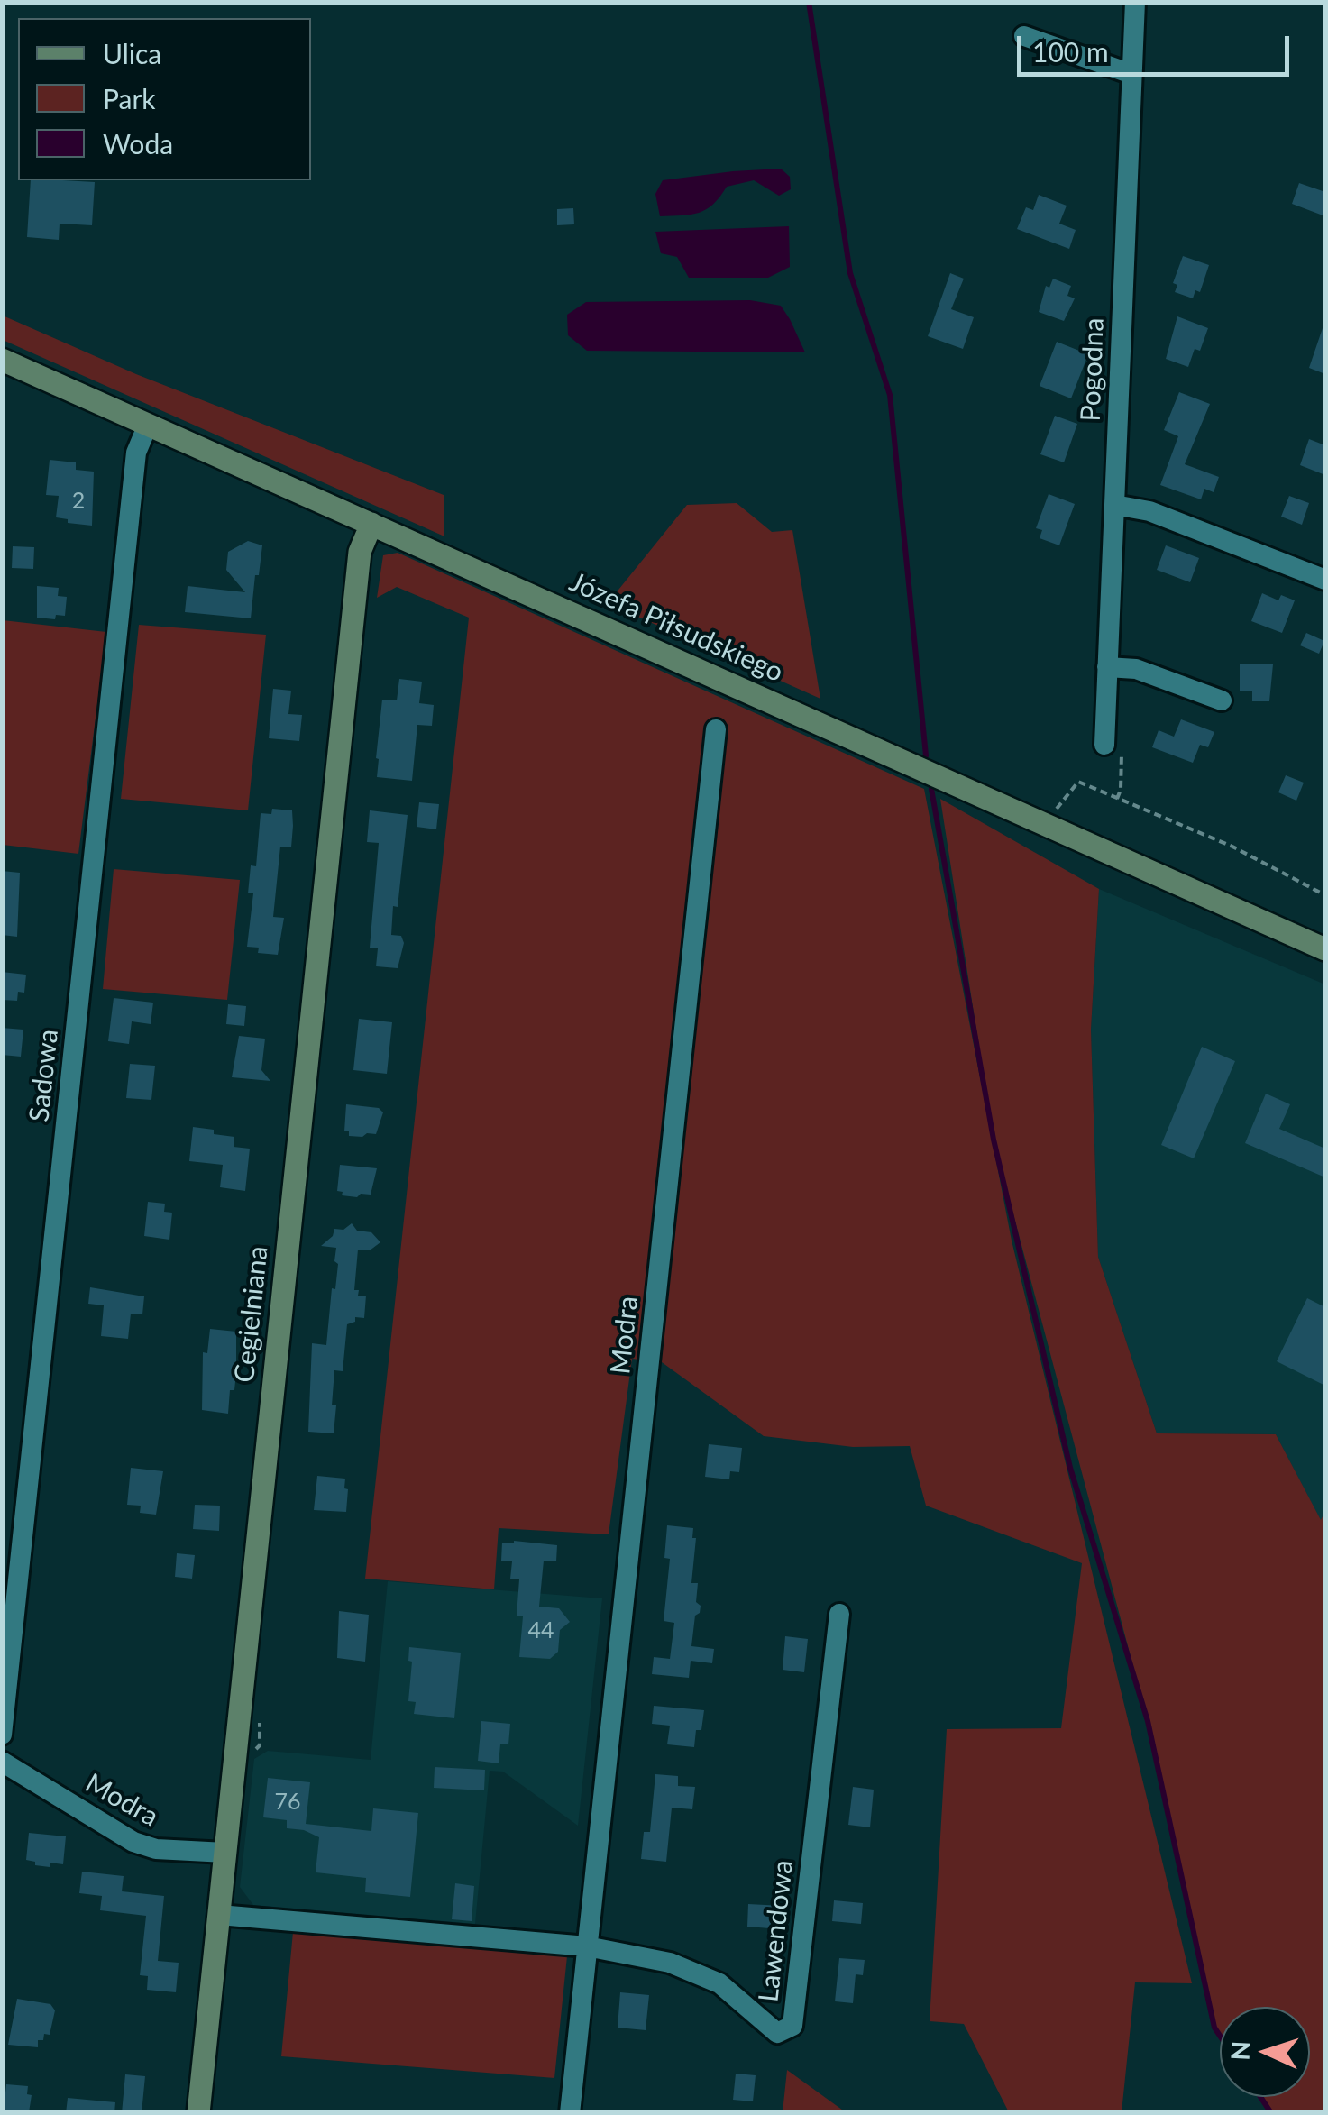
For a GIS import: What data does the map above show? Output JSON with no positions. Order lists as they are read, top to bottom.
{
  "streets": {
    "street": [
      "Pogodna",
      "Józefa Piłsudskiego",
      "Sadowa",
      "Cegielniana",
      "Modra",
      "Lawendowa"
    ]
  },
  "crossings": [
    ["Józefa Piłsudskiego", "Sadowa"],
    ["Józefa Piłsudskiego", "Cegielniana"],
    ["Cegielniana", "Modra"],
    ["Modra", "Lawendowa"]
  ],
  "house_numbers": ["2", "44", "76"],
  "legend": ["Ulica", "Park", "Woda"],
  "scale_bar": "100 m",
  "north": "left"
}
